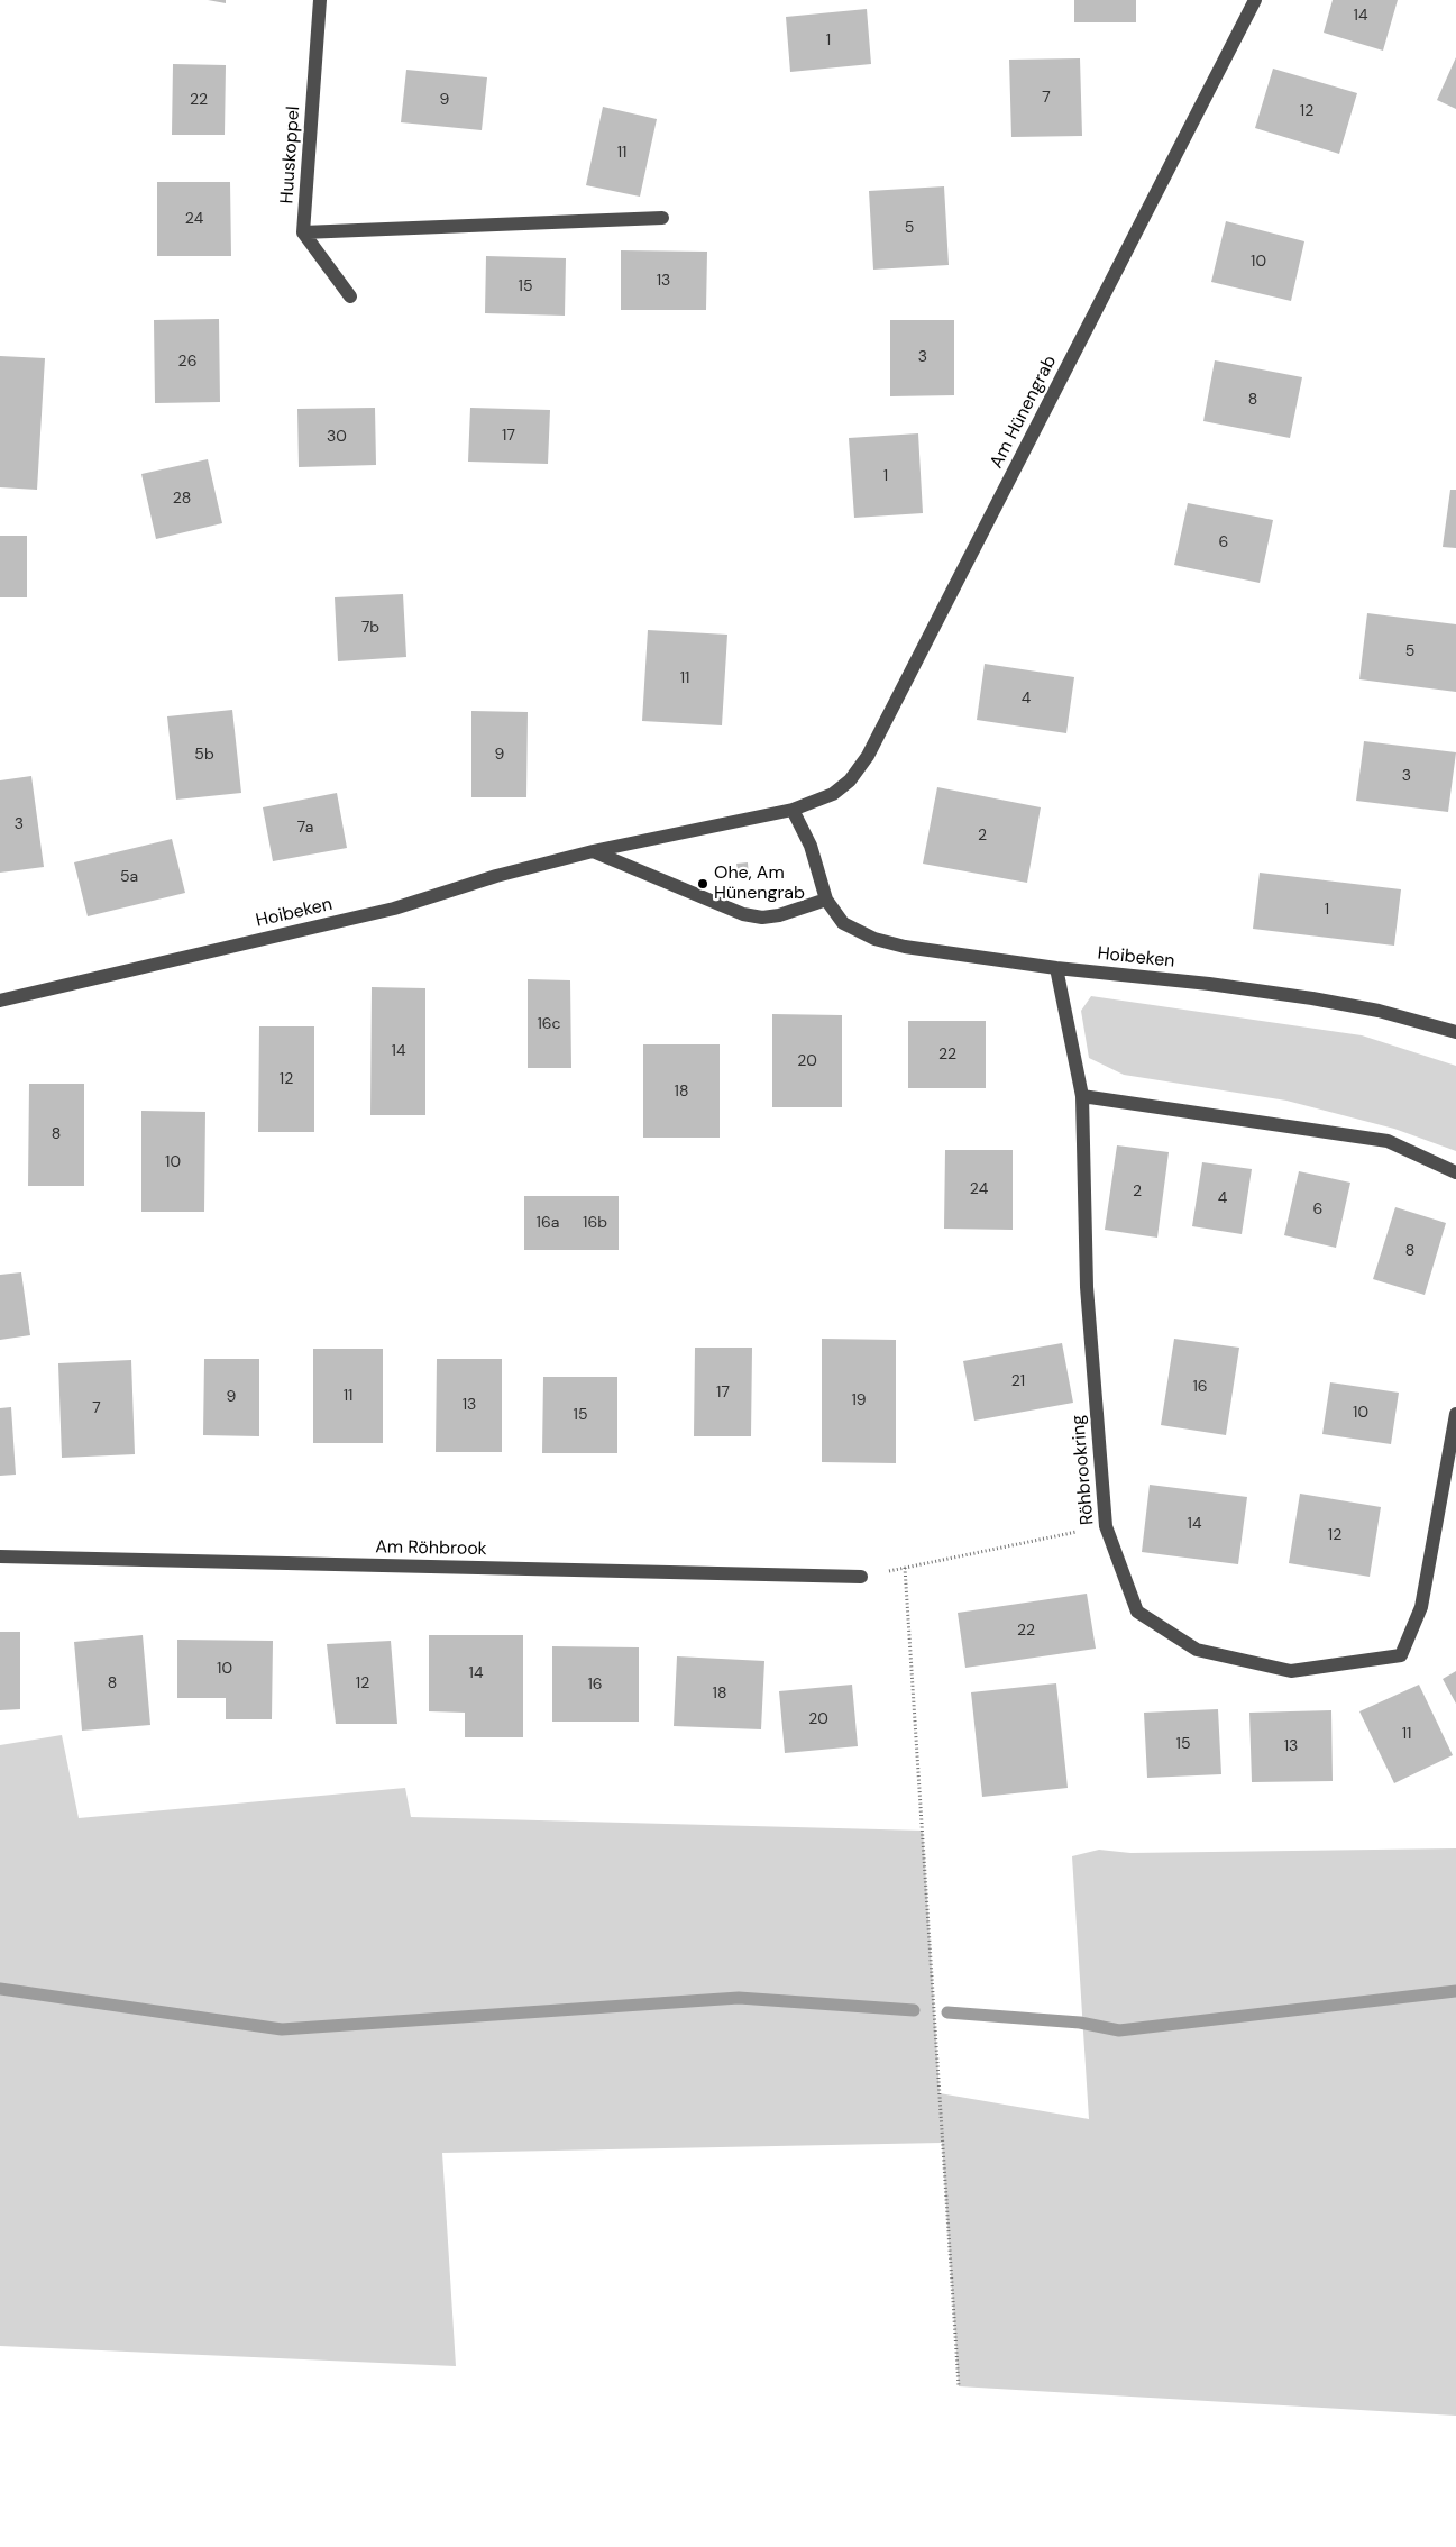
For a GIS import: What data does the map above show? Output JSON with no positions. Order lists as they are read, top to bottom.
{
  "streets": {
    "street": [
      "Huuskoppel",
      "Am Hünengrab",
      "Hoibeken",
      "Röhbrookring",
      "Am Röhbrook"
    ]
  },
  "crossings": [
    ["Am Hünengrab", "Hoibeken"],
    ["Hoibeken", "Röhbrookring"]
  ],
  "places": ["Ohe, Am Hünengrab"],
  "house_numbers": [
    "14",
    "1",
    "7",
    "22",
    "9",
    "12",
    "11",
    "24",
    "5",
    "10",
    "13",
    "15",
    "3",
    "26",
    "8",
    "17",
    "30",
    "1",
    "28",
    "6",
    "7b",
    "5",
    "11",
    "4",
    "5b",
    "9",
    "3",
    "3",
    "7a",
    "2",
    "5a",
    "1",
    "16c",
    "14",
    "22",
    "20",
    "12",
    "18",
    "8",
    "10",
    "24",
    "2",
    "4",
    "6",
    "16a",
    "16b",
    "8",
    "21",
    "16",
    "17",
    "11",
    "9",
    "19",
    "13",
    "7",
    "10",
    "15",
    "14",
    "12",
    "22",
    "10",
    "14",
    "8",
    "12",
    "16",
    "18",
    "20",
    "11",
    "15",
    "13"
  ]
}
